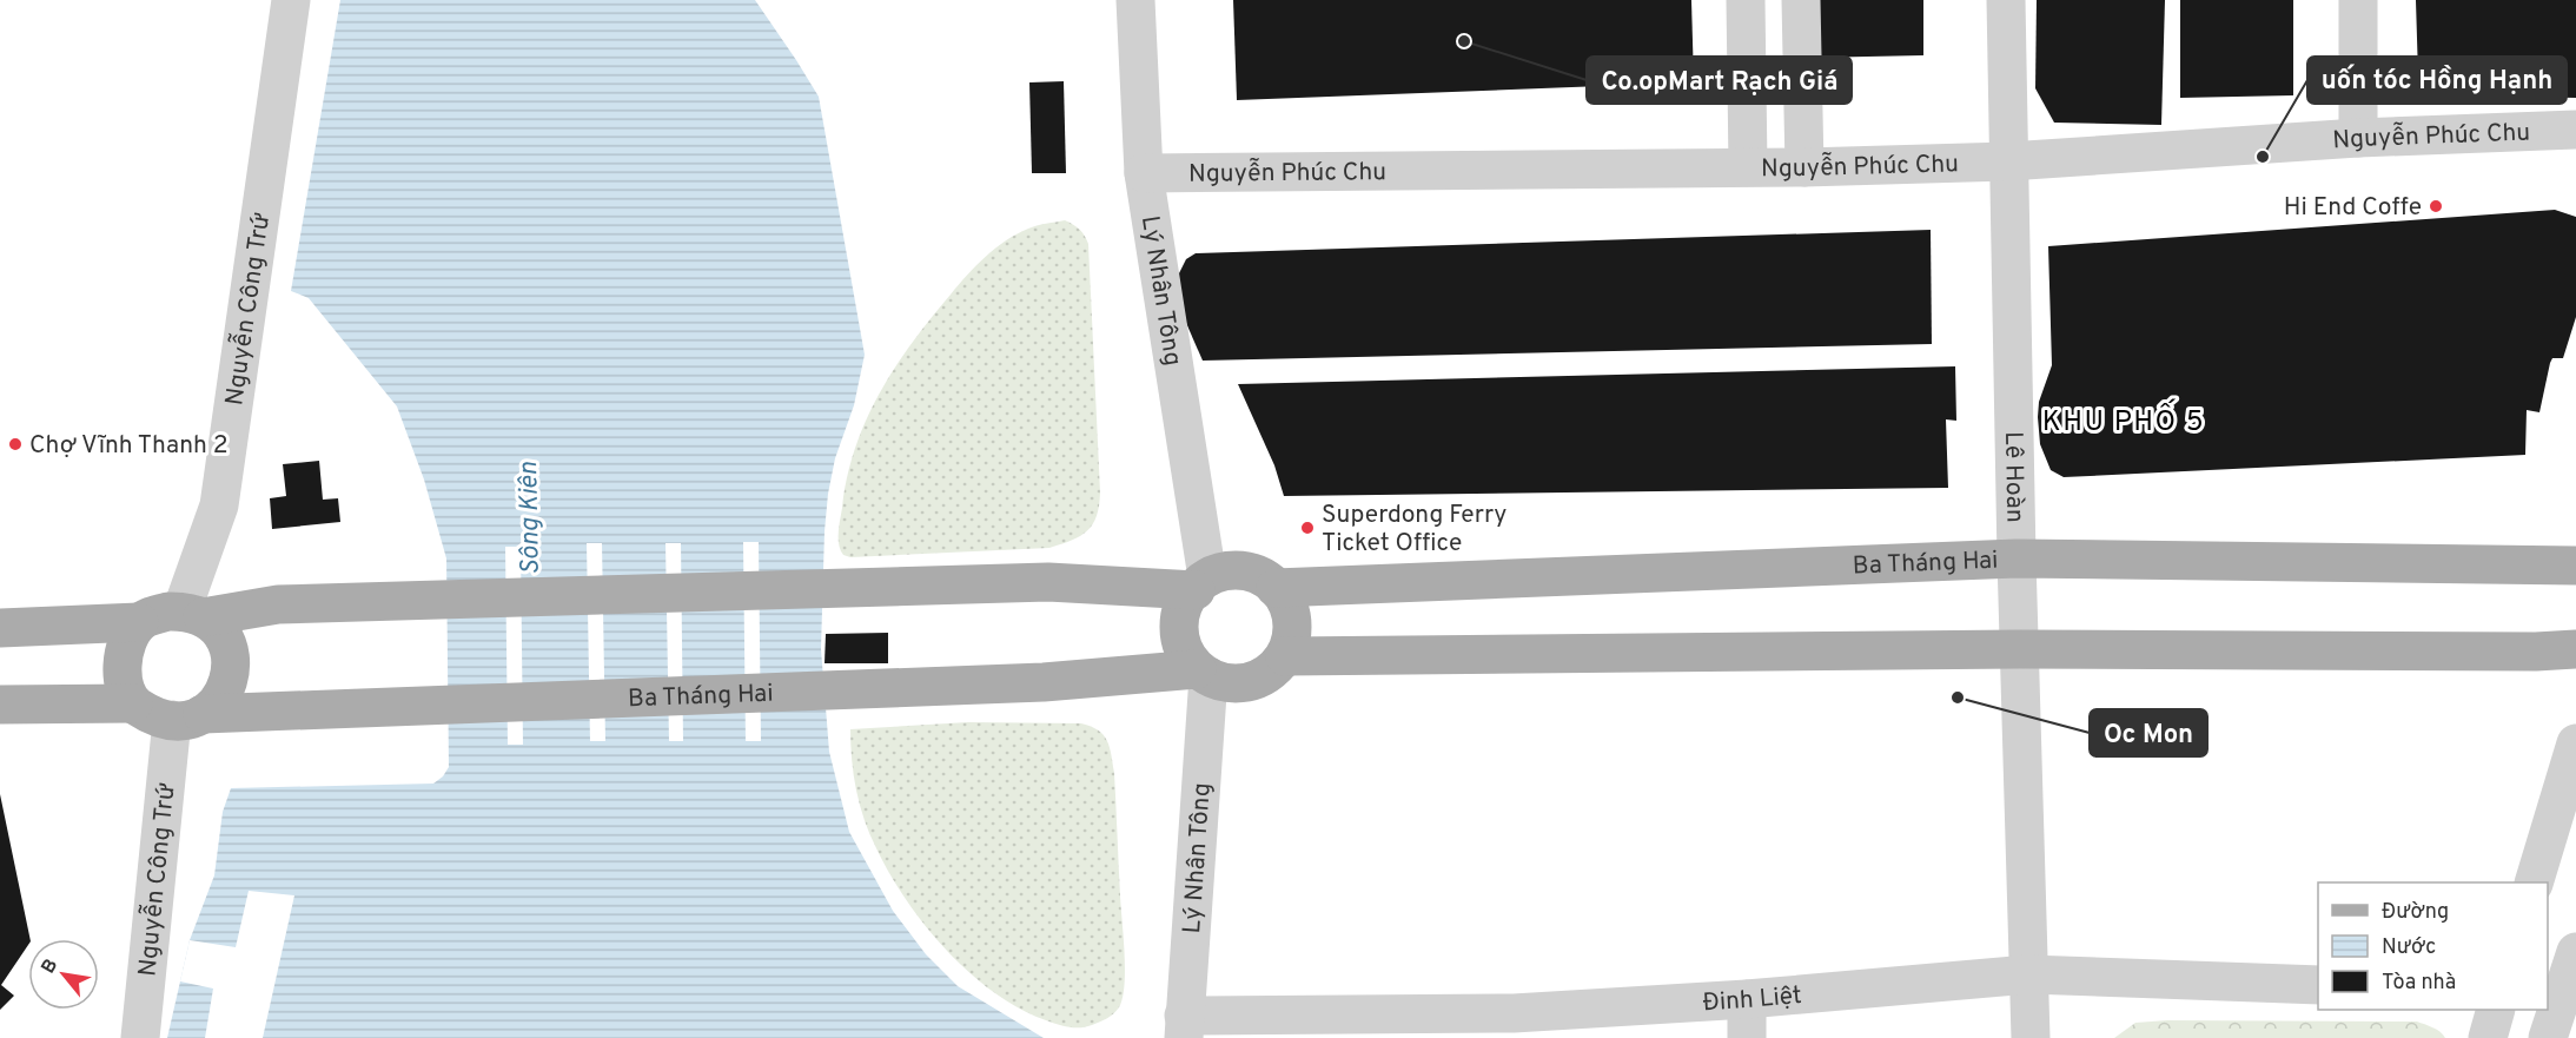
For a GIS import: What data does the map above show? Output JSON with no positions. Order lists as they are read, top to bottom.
{
  "streets": {
    "main road": ["Ba Tháng Hai"],
    "street": [
      "Nguyễn Phúc Chu",
      "Lý Nhân Tông",
      "Nguyễn Công Trứ",
      "Lê Hoàn",
      "Đinh Liệt"
    ]
  },
  "crossings": [
    ["Nguyễn Phúc Chu", "Lý Nhân Tông"],
    ["Nguyễn Phúc Chu", "Lê Hoàn"],
    ["Lý Nhân Tông", "Ba Tháng Hai"],
    ["Lý Nhân Tông", "Đinh Liệt"],
    ["Nguyễn Công Trứ", "Ba Tháng Hai"],
    ["Lê Hoàn", "Ba Tháng Hai"],
    ["Lê Hoàn", "Đinh Liệt"]
  ],
  "districts": ["KHU PHỐ 5"],
  "water": ["Sông Kiên"],
  "places": [
    "Co.opMart Rạch Giá",
    "uốn tóc Hồng Hạnh",
    "Hi End Coffe",
    "Chợ Vĩnh Thanh 2",
    "Superdong Ferry Ticket Office",
    "Oc Mon"
  ],
  "legend": ["Đường", "Nước", "Tòa nhà"],
  "north": "top left"
}
